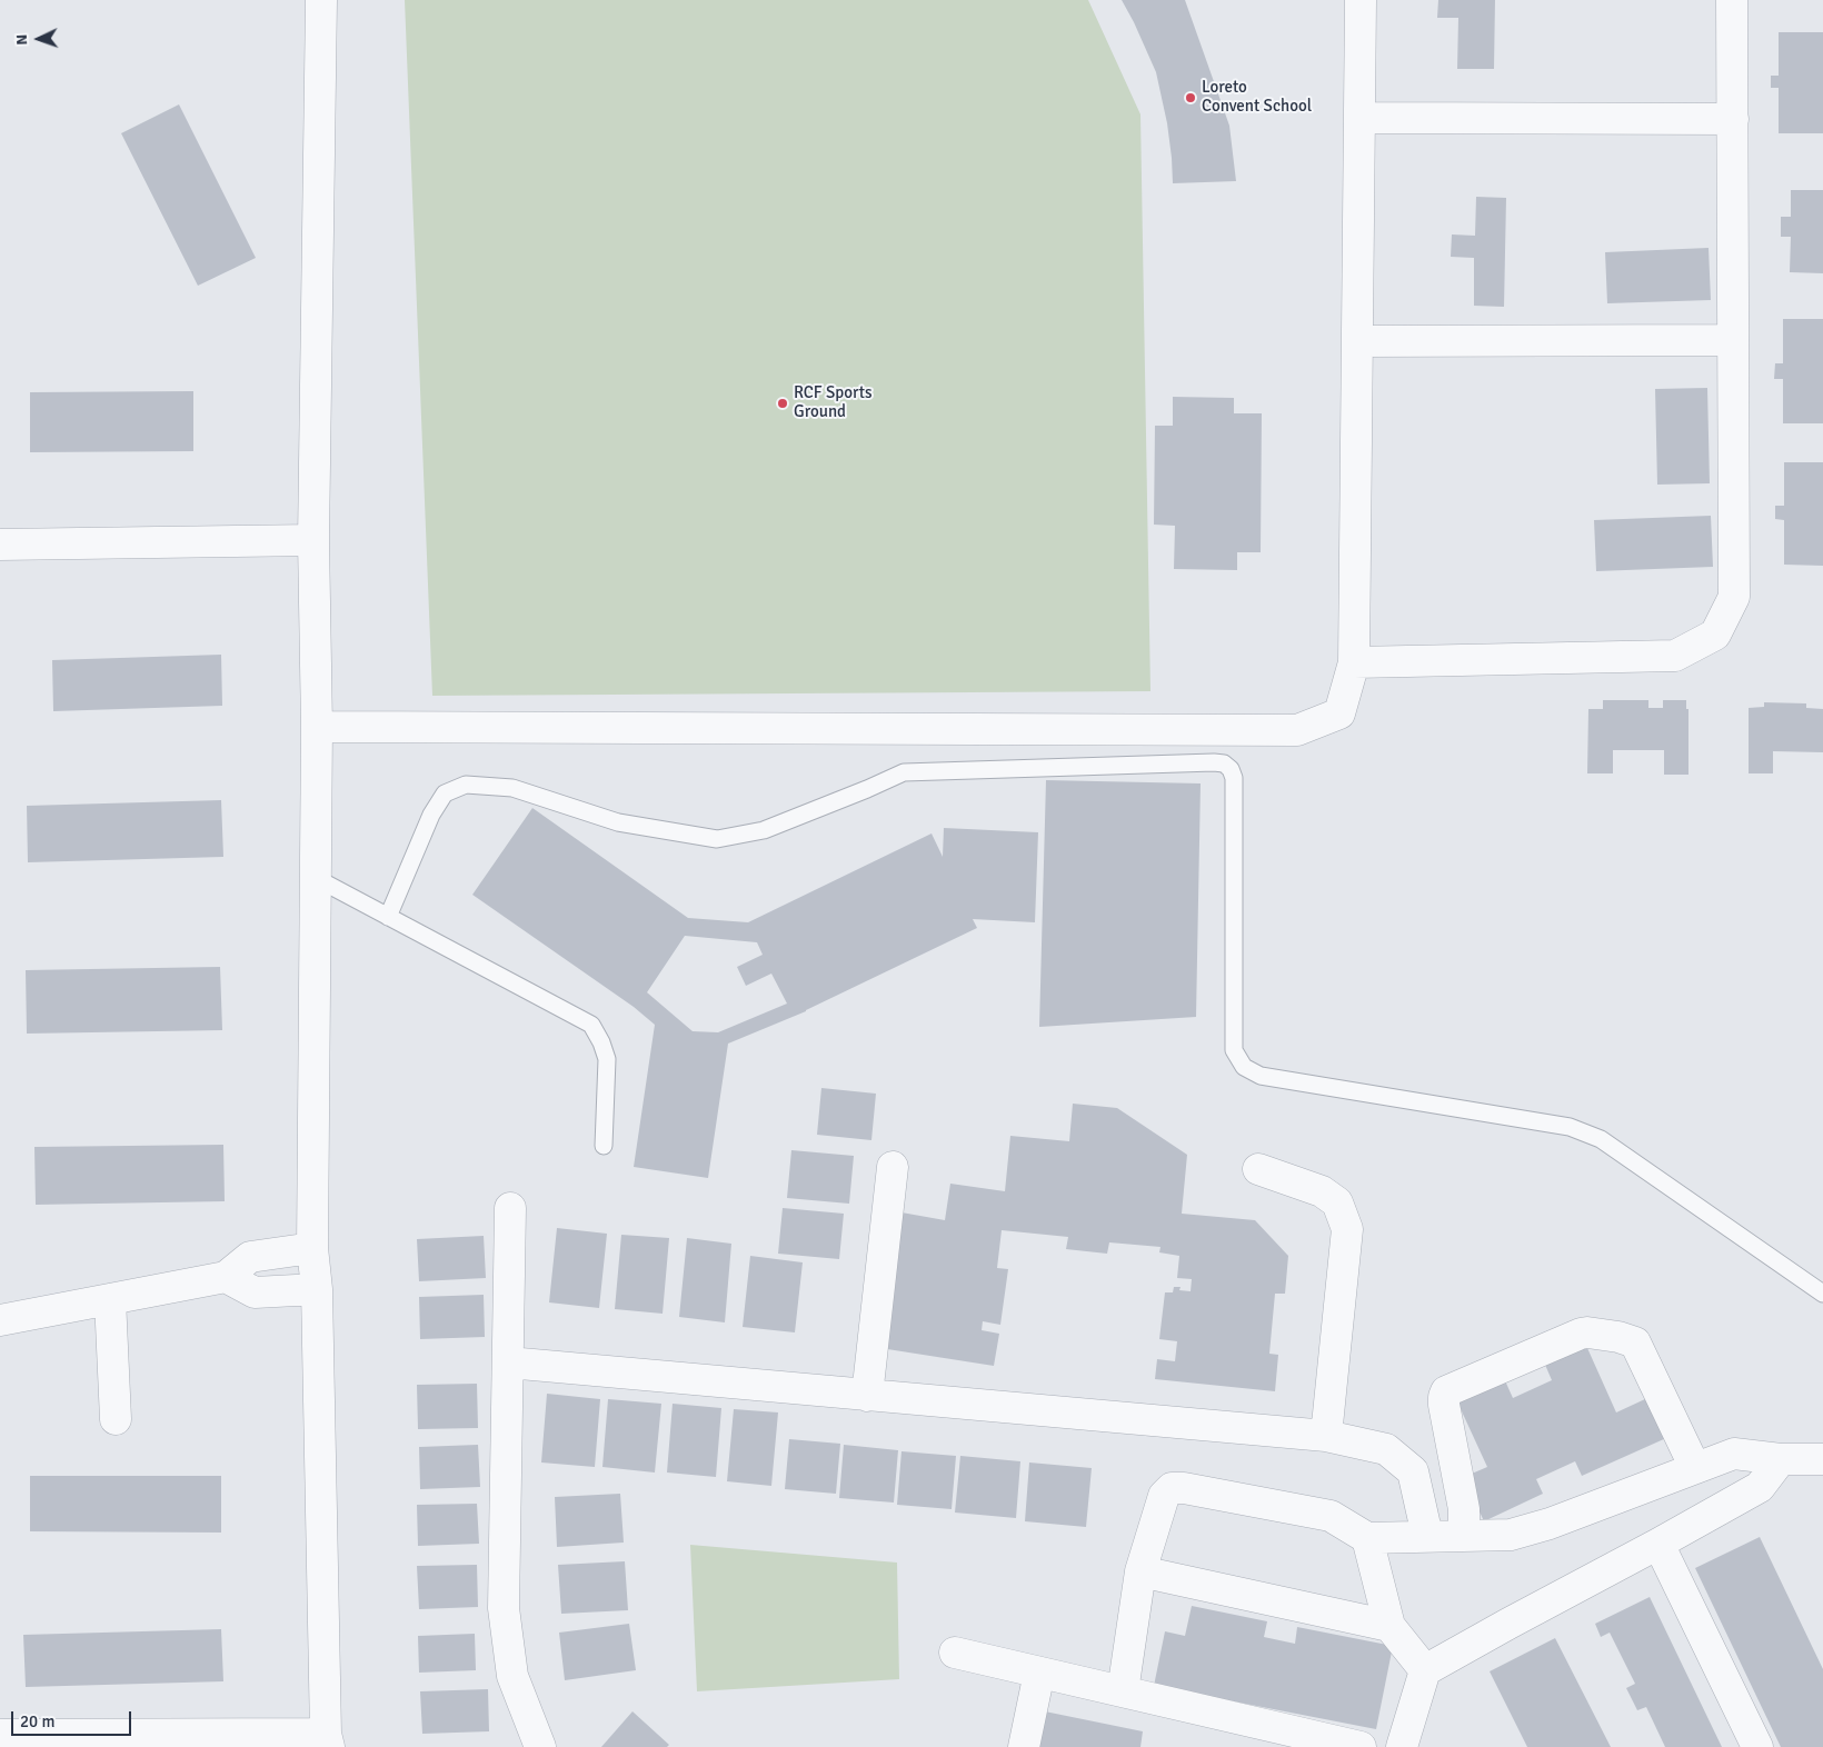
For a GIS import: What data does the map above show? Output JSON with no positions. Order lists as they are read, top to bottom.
{
  "places": ["Loreto Convent School", "RCF Sports Ground"],
  "scale_bar": "20 m",
  "north": "left"
}
